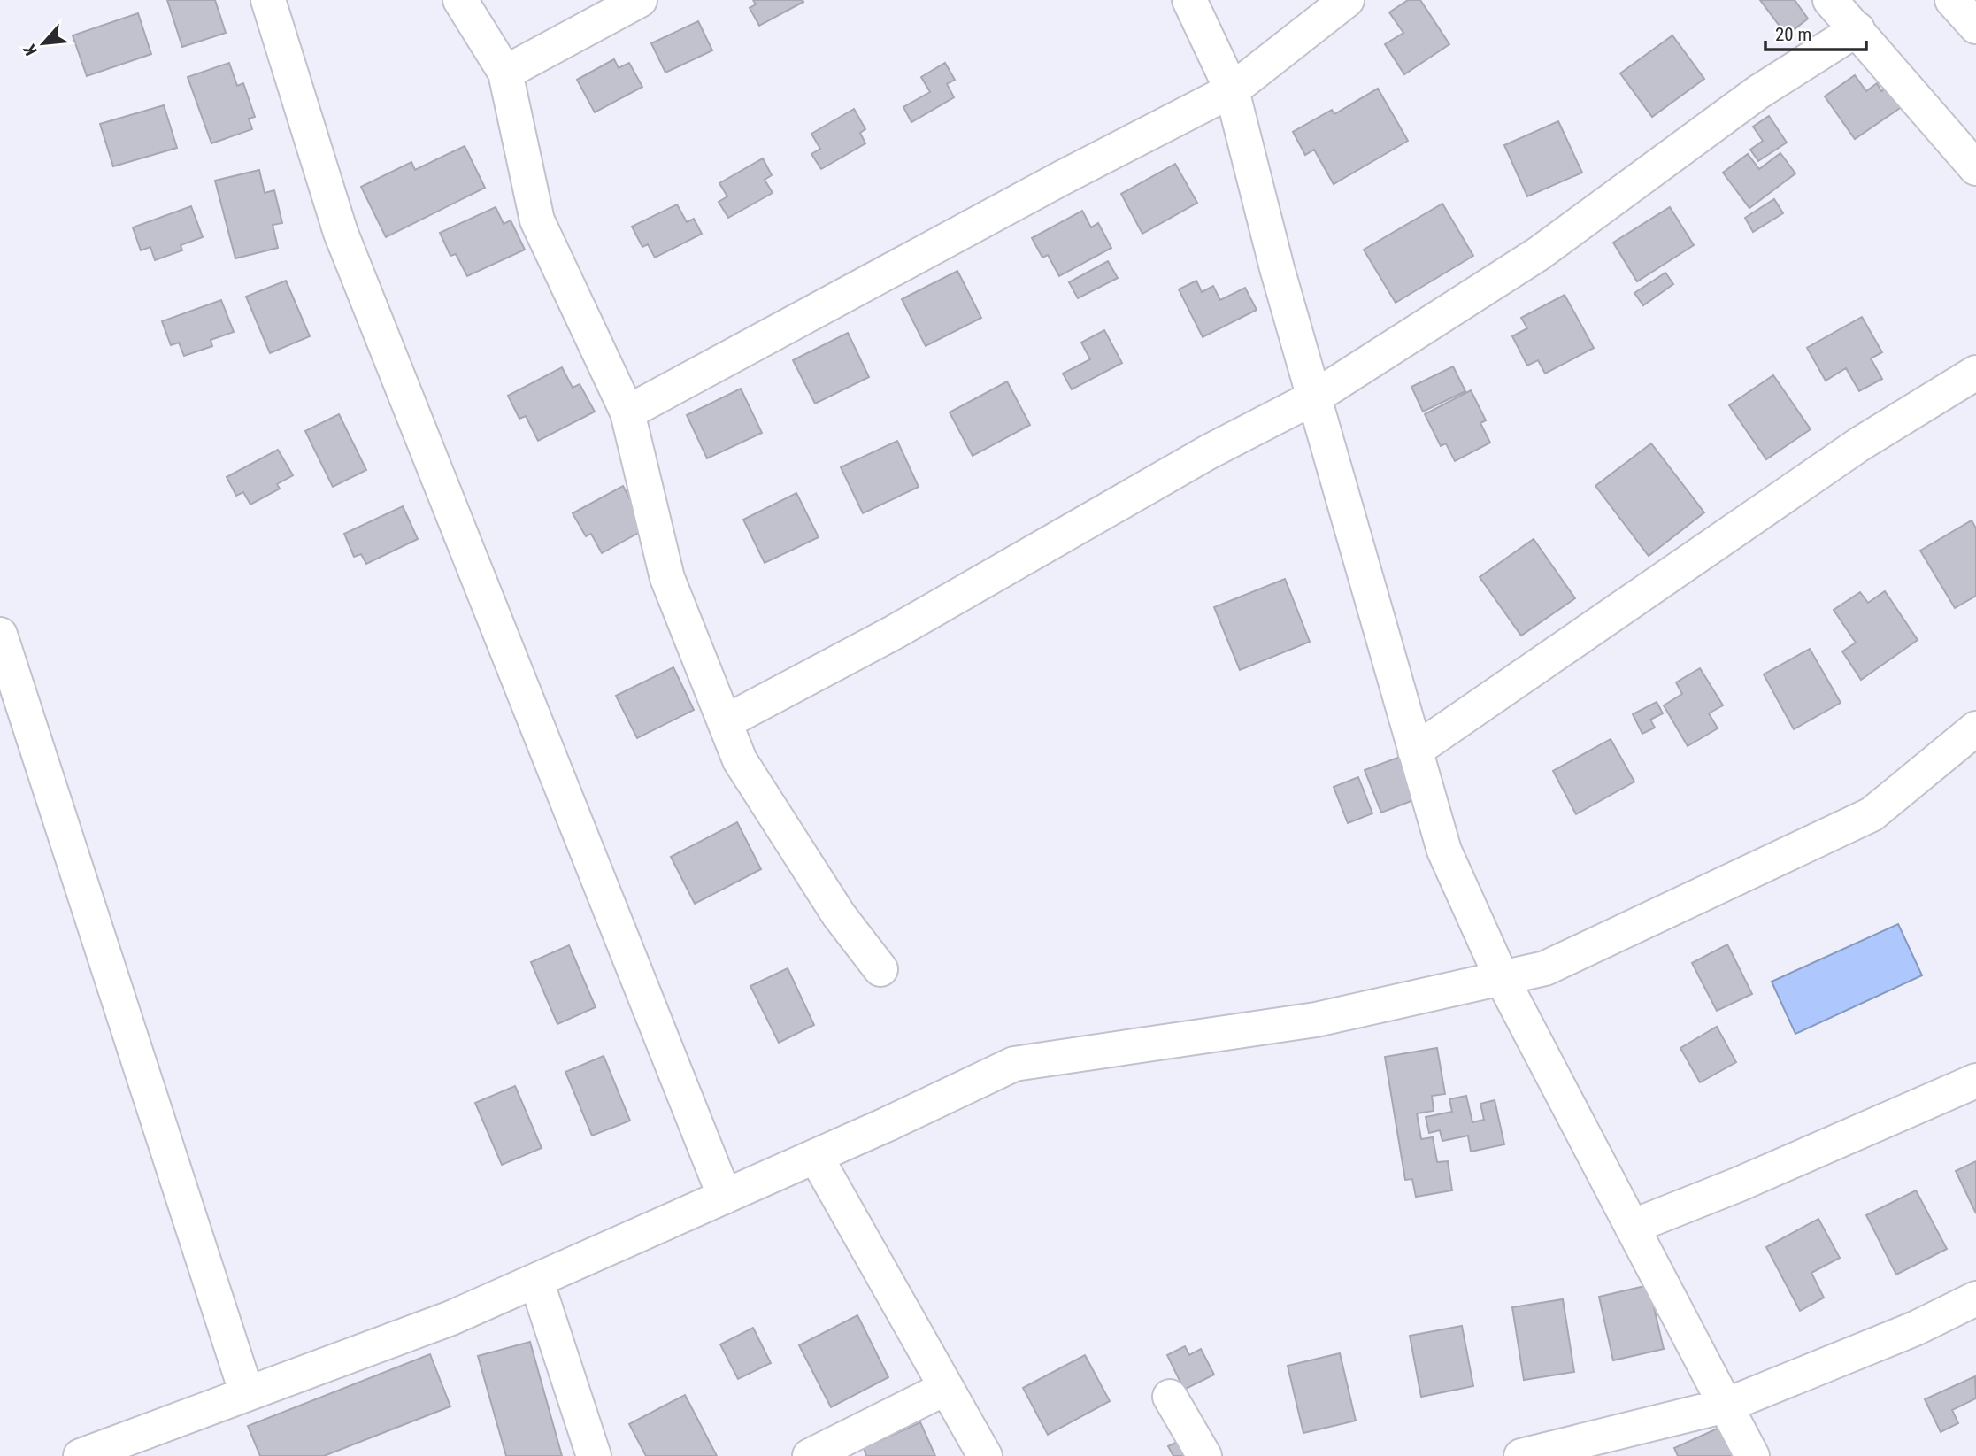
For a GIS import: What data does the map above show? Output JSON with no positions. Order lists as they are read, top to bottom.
{
  "scale_bar": "20 m",
  "north": "bottom left"
}
